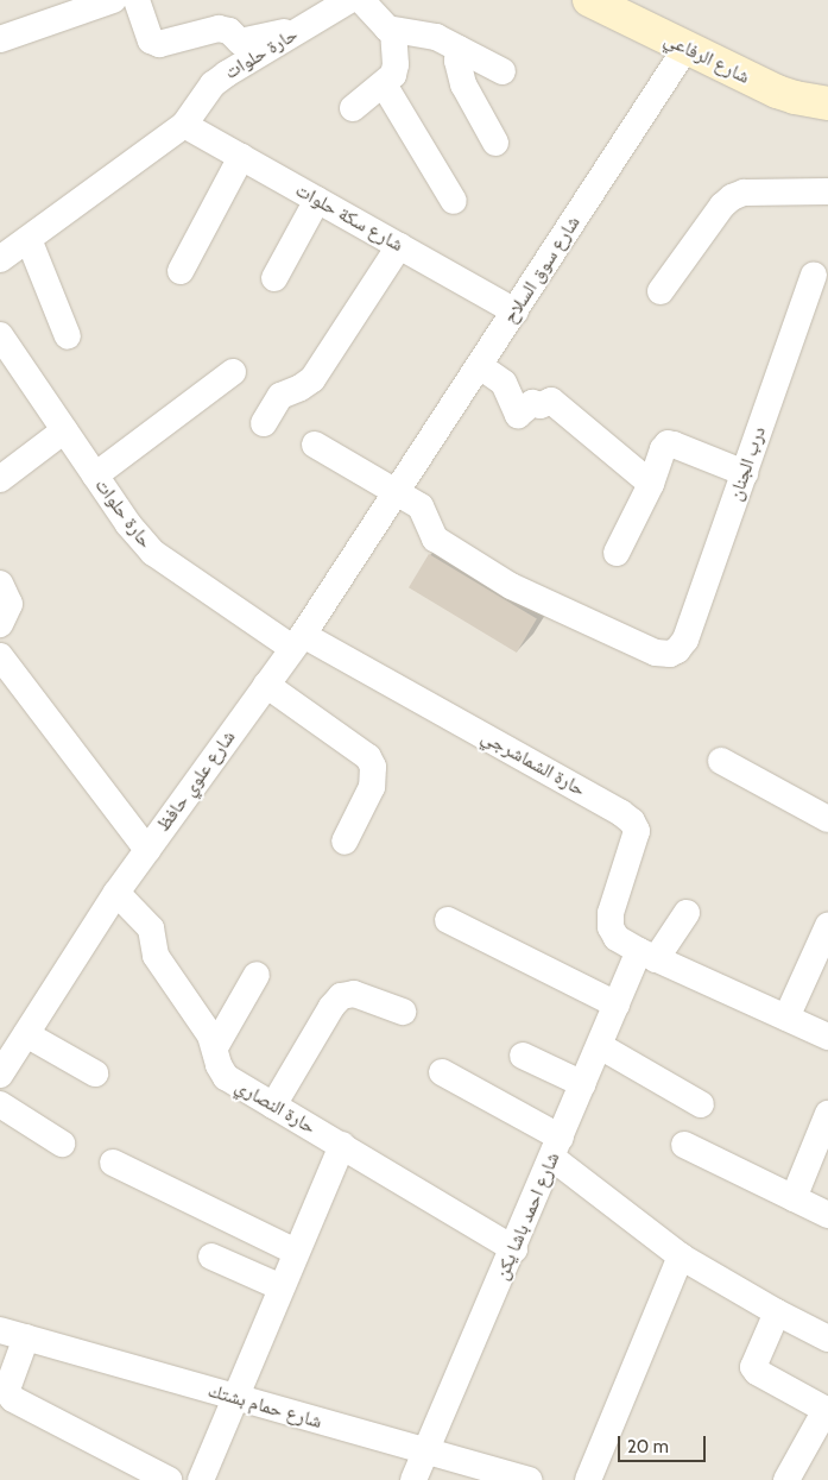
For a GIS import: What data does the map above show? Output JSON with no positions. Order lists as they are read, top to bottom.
{
  "streets": {
    "main road": ["شارع الرفاعي"],
    "street": [
      "حارة حلوات",
      "شارع سكة حلوات",
      "شارع سوق السلاح",
      "درب الجنان",
      "حارة الشماشرجي",
      "شارع علوي حافظ",
      "حارة النصاري",
      "شارع احمد باشا يكن",
      "شارع حمام بشتك"
    ]
  },
  "crossings": [
    ["حارة حلوات", "شارع سكة حلوات"],
    ["حارة حلوات", "حارة الشماشرجي"],
    ["حارة حلوات", "شارع علوي حافظ"],
    ["شارع الرفاعي", "شارع سوق السلاح"],
    ["شارع سكة حلوات", "شارع سوق السلاح"],
    ["شارع سوق السلاح", "درب الجنان"],
    ["شارع سوق السلاح", "شارع علوي حافظ"],
    ["درب الجنان", "شارع علوي حافظ"],
    ["حارة الشماشرجي", "شارع علوي حافظ"],
    ["حارة الشماشرجي", "شارع احمد باشا يكن"],
    ["شارع علوي حافظ", "حارة النصاري"],
    ["حارة النصاري", "شارع احمد باشا يكن"],
    ["شارع احمد باشا يكن", "شارع حمام بشتك"]
  ],
  "scale_bar": "20 m"
}
